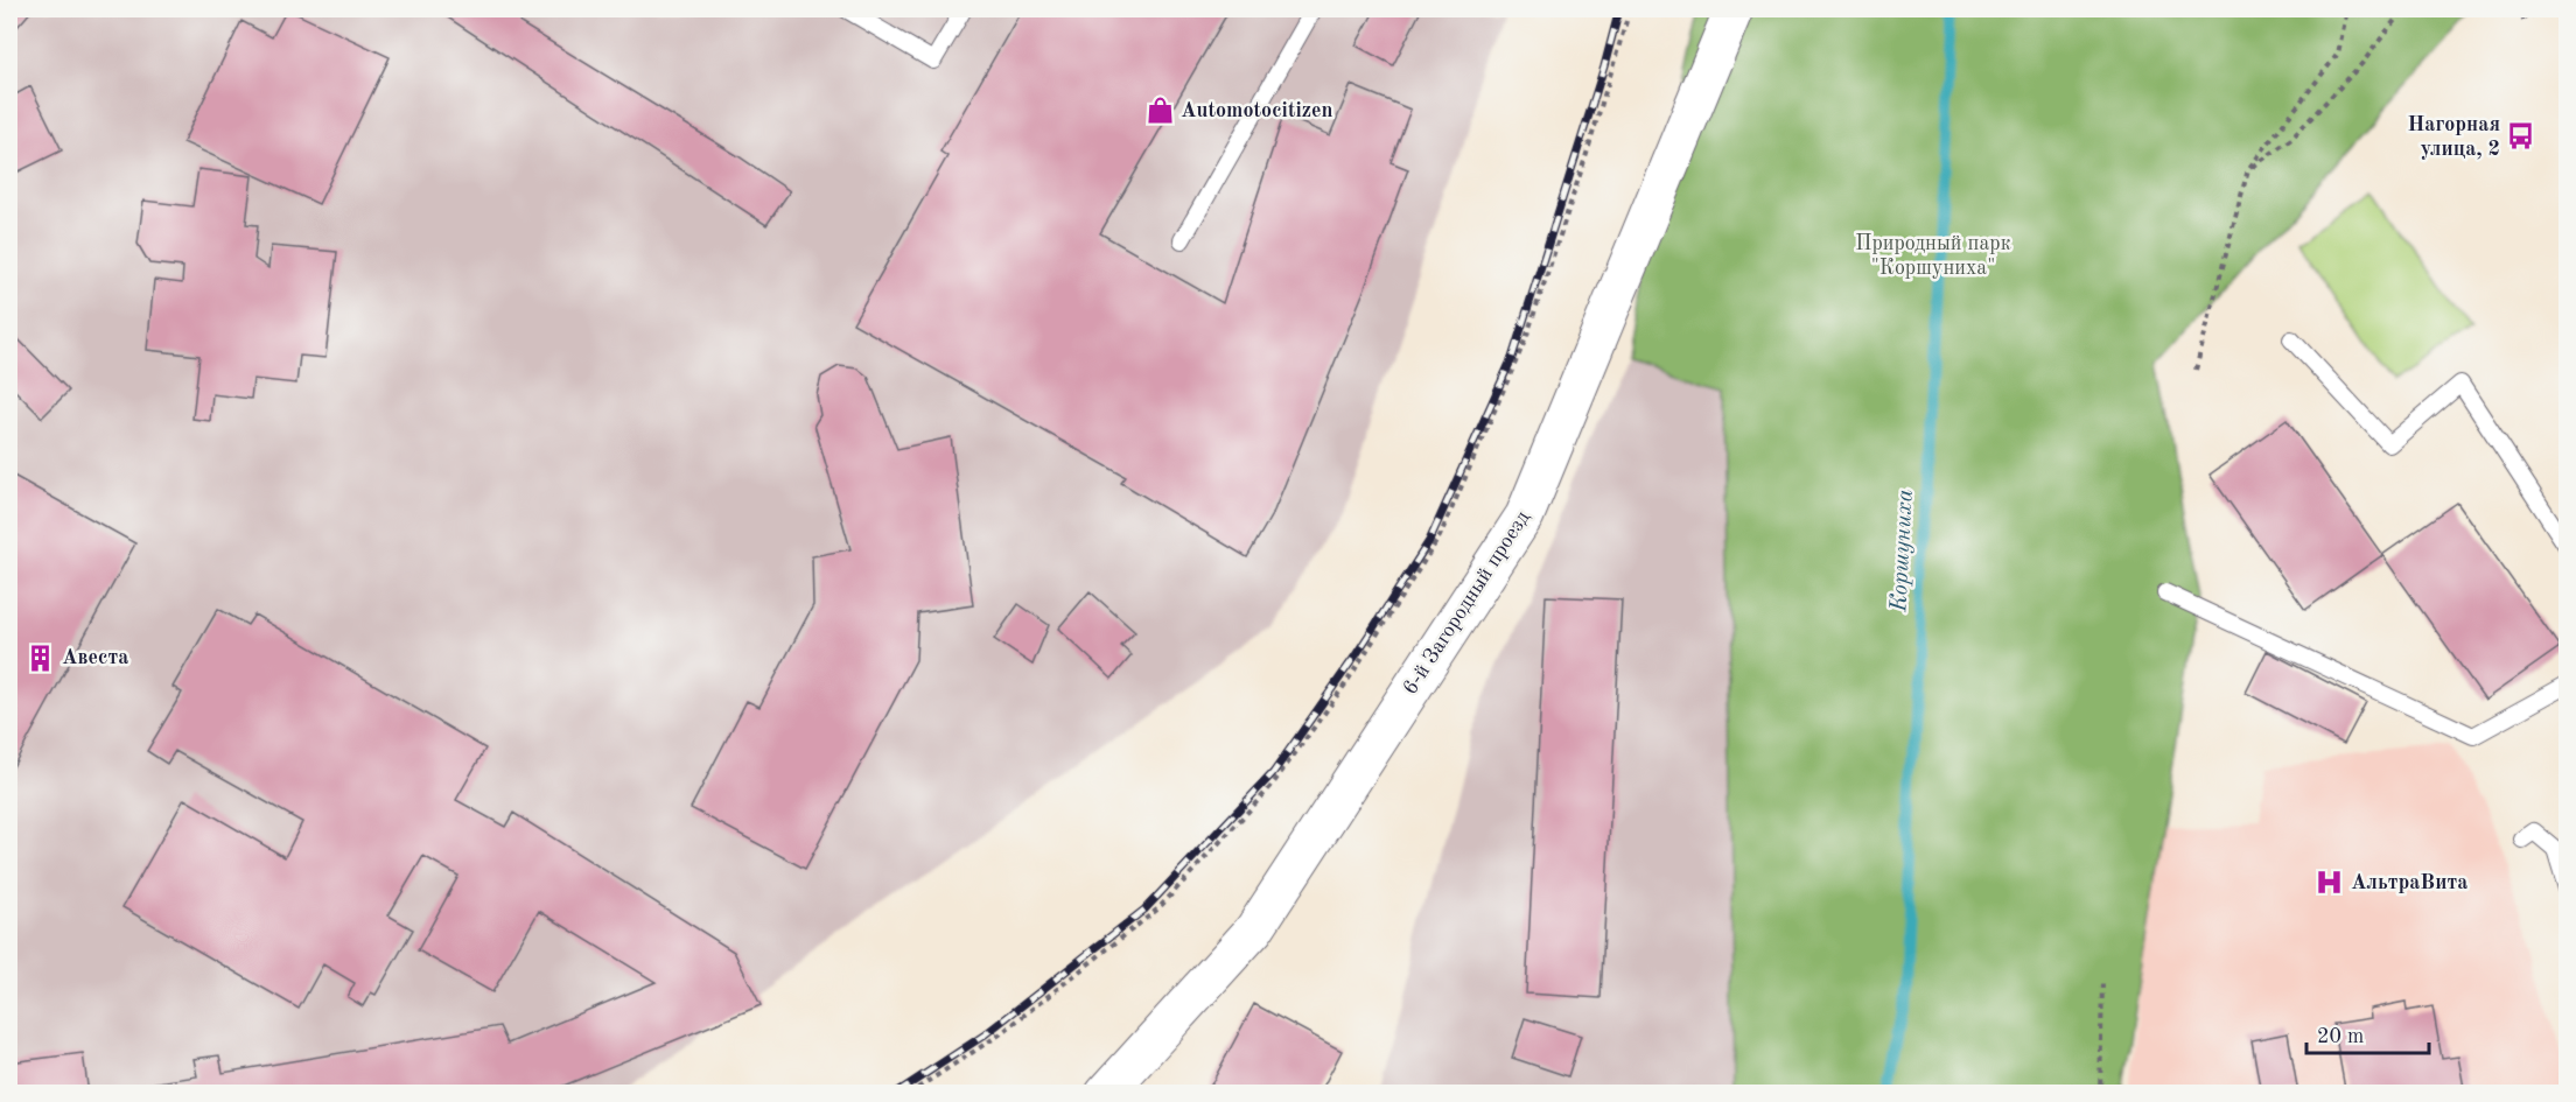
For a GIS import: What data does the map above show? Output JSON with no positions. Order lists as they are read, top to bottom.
{
  "streets": {
    "street": ["6-й Загородный проезд"]
  },
  "water": ["Коршуниха"],
  "parks": ["Природный парк \"Коршуниха\""],
  "places": {
    "shop": ["Automotocitizen"],
    "bus stop": ["Нагорная улица, 2"],
    "building": ["Авеста"],
    "hospital": ["АльтраВита"]
  },
  "scale_bar": "20 m"
}
